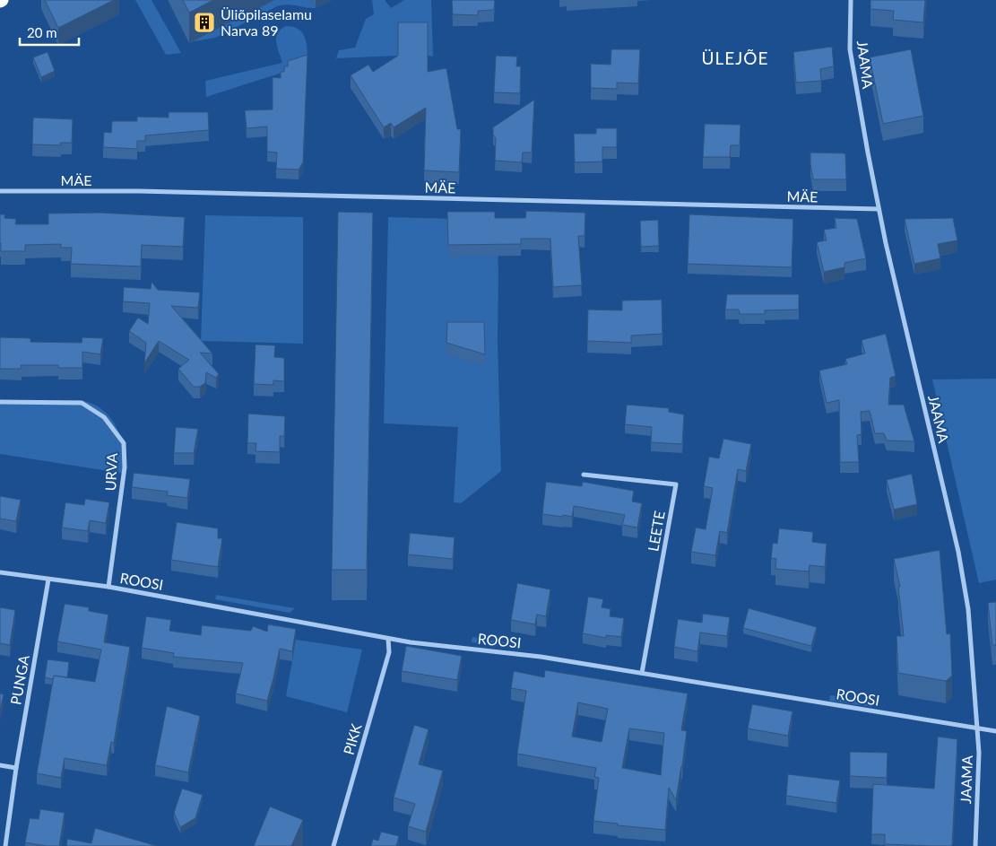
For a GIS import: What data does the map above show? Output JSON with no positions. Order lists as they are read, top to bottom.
{
  "streets": {
    "street": [
      "JAAMA",
      "MÄE",
      "URVA",
      "LEETE",
      "ROOSI",
      "PUNGA",
      "PIKK"
    ]
  },
  "crossings": [
    ["JAAMA", "MÄE"],
    ["JAAMA", "ROOSI"],
    ["URVA", "ROOSI"],
    ["LEETE", "ROOSI"],
    ["ROOSI", "PUNGA"],
    ["ROOSI", "PIKK"]
  ],
  "districts": ["ÜLEJÕE"],
  "places": {
    "building": ["Üliõpilaselamu Narva 89"]
  },
  "scale_bar": "20 m"
}
